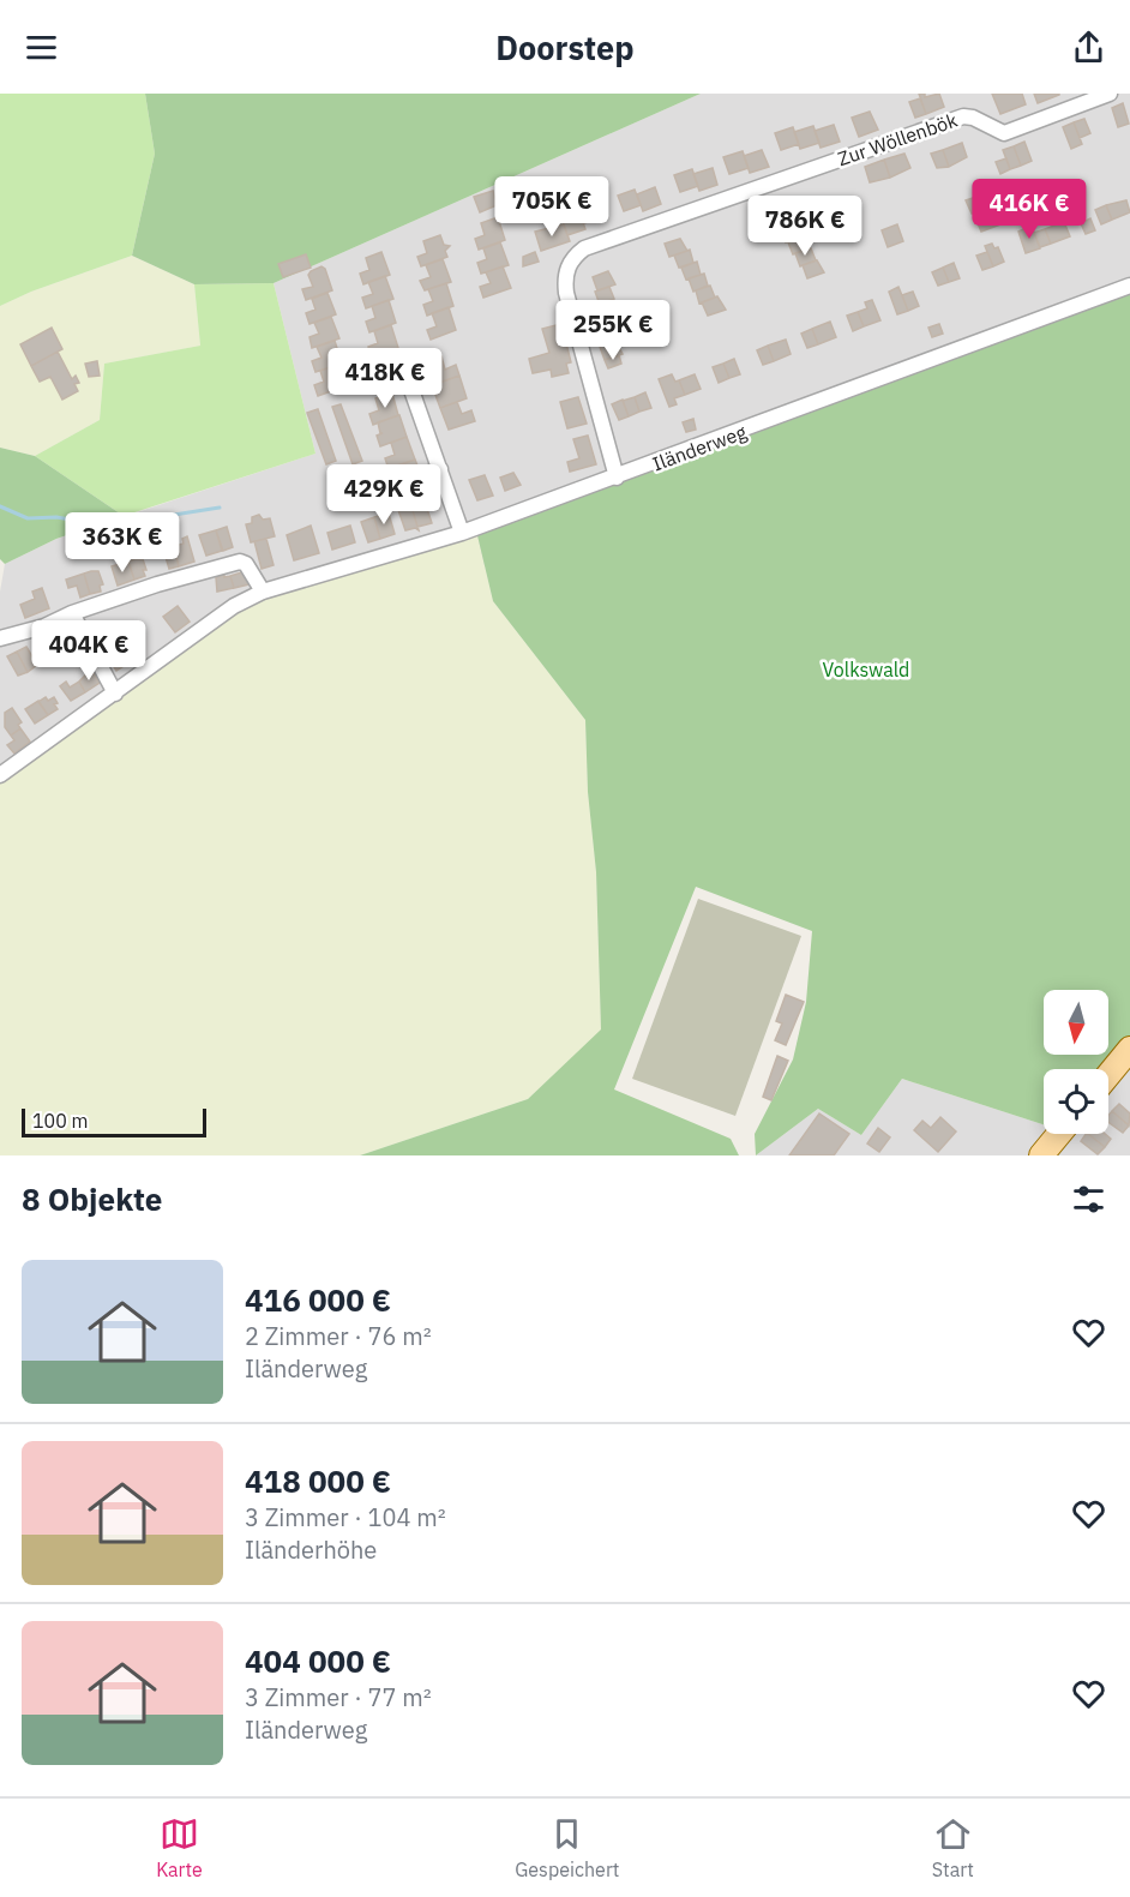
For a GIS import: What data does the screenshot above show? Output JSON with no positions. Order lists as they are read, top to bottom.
{
  "streets": {
    "street": ["Zur Wöllenbök", "Iländerweg"]
  },
  "crossings": [
    ["Zur Wöllenbök", "Iländerweg"]
  ],
  "parks": ["Volkswald"],
  "scale_bar": "100 m",
  "north": "bottom",
  "page": {
    "header": "Doorstep",
    "price": [
      "705K €",
      "416K €",
      "786K €",
      "255K €",
      "418K €",
      "429K €",
      "363K €",
      "404K €"
    ],
    "scale": "100 m",
    "heading": "8 Objekte",
    "list": [
      {
        "name": "416 000 €",
        "note": "2 Zimmer · 76 m² · Iländerweg"
      },
      {
        "name": "418 000 €",
        "note": "3 Zimmer · 104 m² · Iländerhöhe"
      },
      {
        "name": "404 000 €",
        "note": "3 Zimmer · 77 m² · Iländerweg"
      }
    ],
    "tabs": ["Karte", "Gespeichert", "Start"]
  }
}
